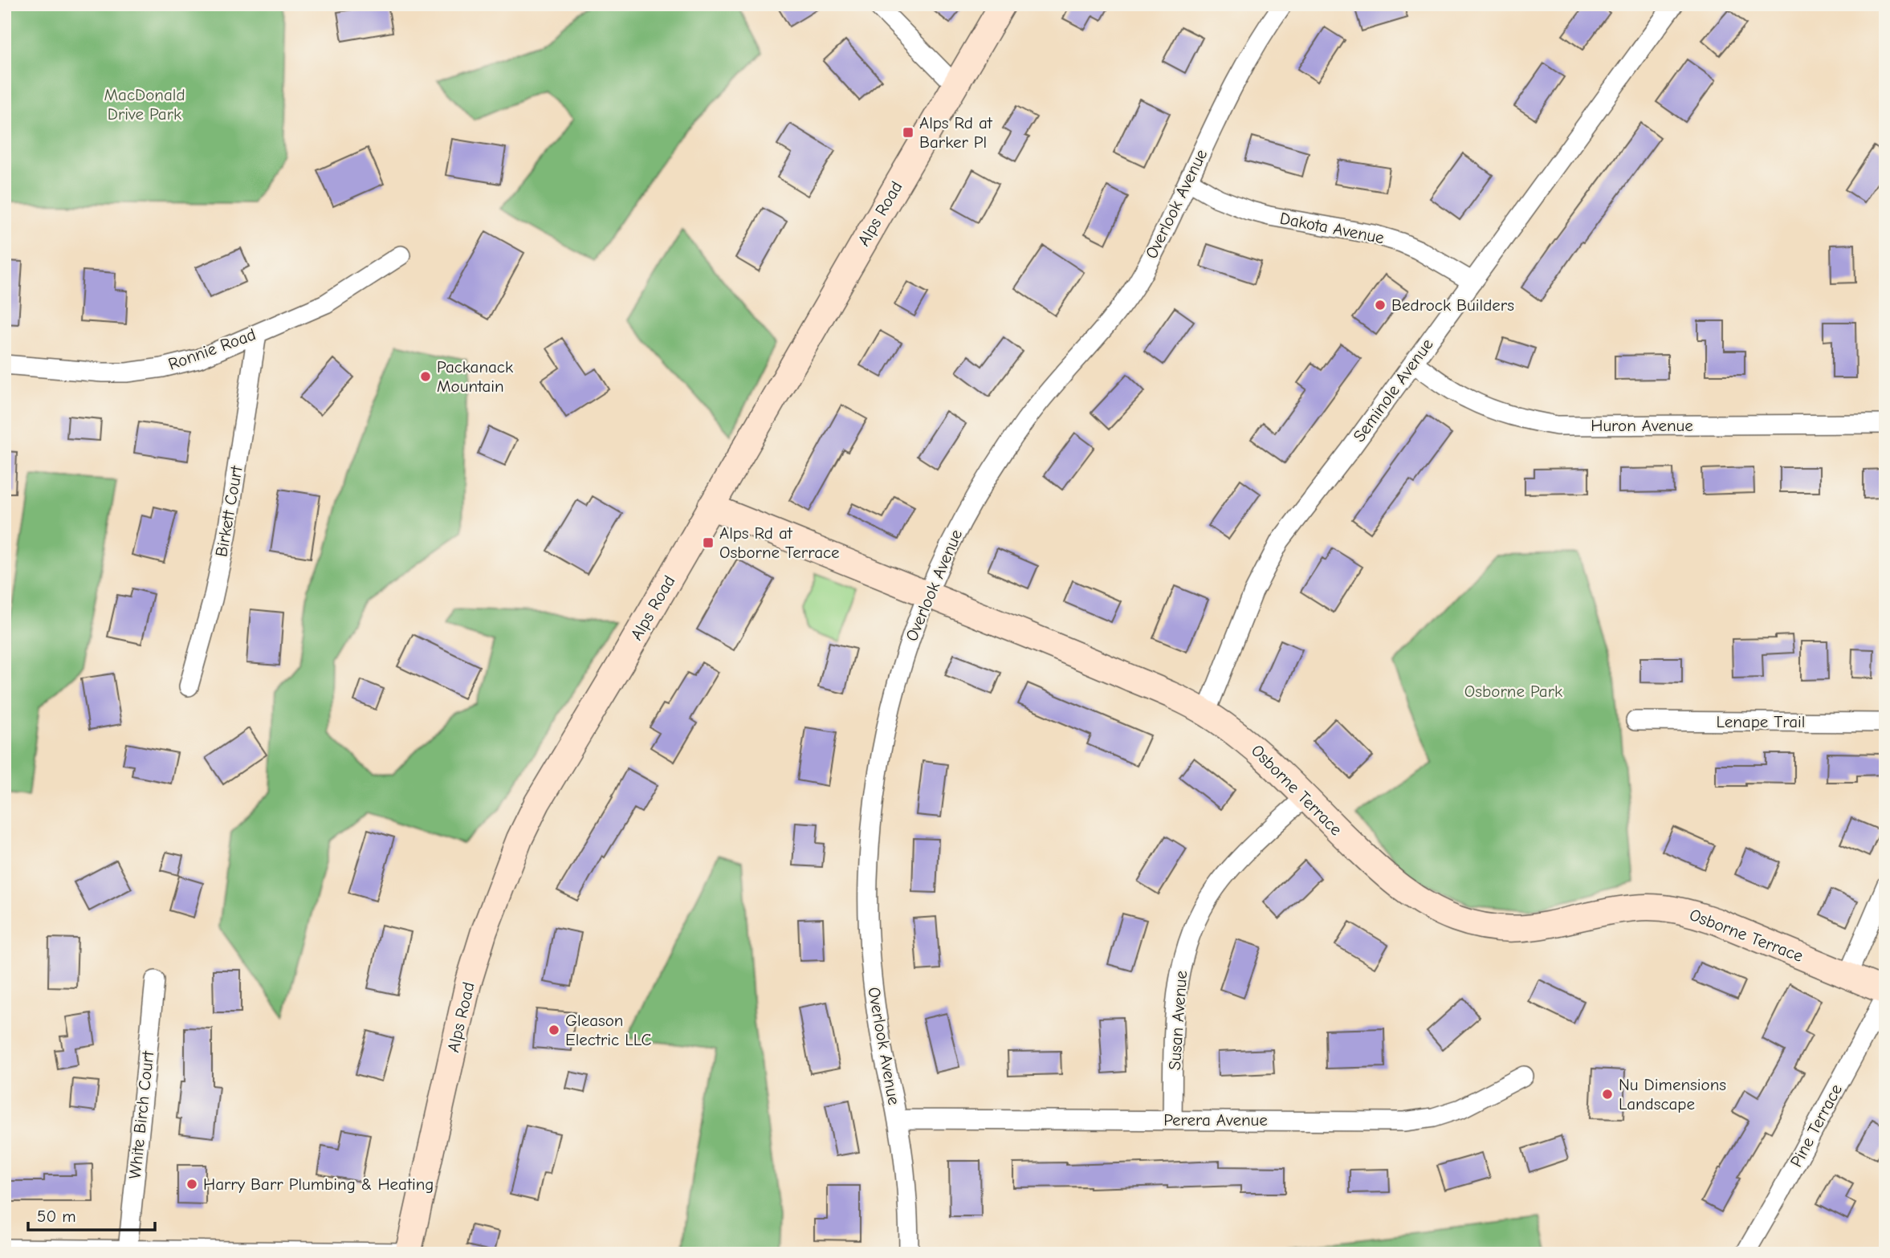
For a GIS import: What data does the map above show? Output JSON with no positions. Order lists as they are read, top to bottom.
{
  "streets": {
    "main road": ["Alps Road", "Osborne Terrace"],
    "street": [
      "Overlook Avenue",
      "Dakota Avenue",
      "Ronnie Road",
      "Seminole Avenue",
      "Huron Avenue",
      "Birkett Court",
      "Lenape Trail",
      "Susan Avenue",
      "White Birch Court",
      "Perera Avenue",
      "Pine Terrace"
    ]
  },
  "crossings": [
    ["Overlook Avenue", "Dakota Avenue"],
    ["Overlook Avenue", "Osborne Terrace"],
    ["Overlook Avenue", "Perera Avenue"],
    ["Alps Road", "Osborne Terrace"],
    ["Dakota Avenue", "Seminole Avenue"],
    ["Ronnie Road", "Birkett Court"],
    ["Seminole Avenue", "Huron Avenue"],
    ["Seminole Avenue", "Osborne Terrace"],
    ["Osborne Terrace", "Susan Avenue"],
    ["Susan Avenue", "Perera Avenue"]
  ],
  "parks": ["MacDonald Drive Park", "Osborne Park"],
  "places": {
    "transit": ["Alps Rd at Barker Pl", "Alps Rd at Osborne Terrace"],
    "other": [
      "Bedrock Builders",
      "Packanack Mountain",
      "Gleason Electric LLC",
      "Nu Dimensions Landscape",
      "Harry Barr Plumbing & Heating"
    ]
  },
  "scale_bar": "50 m"
}
